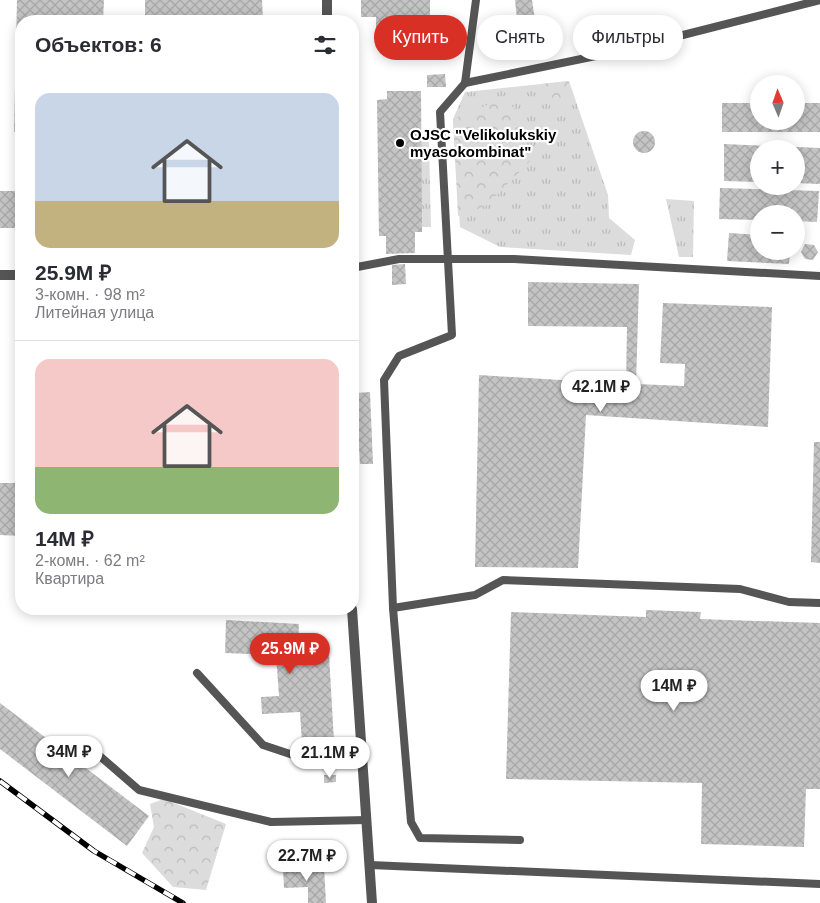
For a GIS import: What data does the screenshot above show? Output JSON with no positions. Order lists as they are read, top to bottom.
{
  "places": ["OJSC \"Velikolukskiy myasokombinat\""],
  "north": "top",
  "page": {
    "chip": ["Купить", "Снять", "Фильтры"],
    "heading": "Объектов: 6",
    "map_buttons": ["+", "−"],
    "list": [
      {
        "name": "25.9M ₽",
        "note": "3-комн. · 98 m² · Литейная улица"
      },
      {
        "name": "14M ₽",
        "note": "2-комн. · 62 m² · Квартира"
      }
    ],
    "price": [
      "42.1M ₽",
      "25.9M ₽",
      "14M ₽",
      "34M ₽",
      "21.1M ₽",
      "22.7M ₽"
    ]
  }
}
